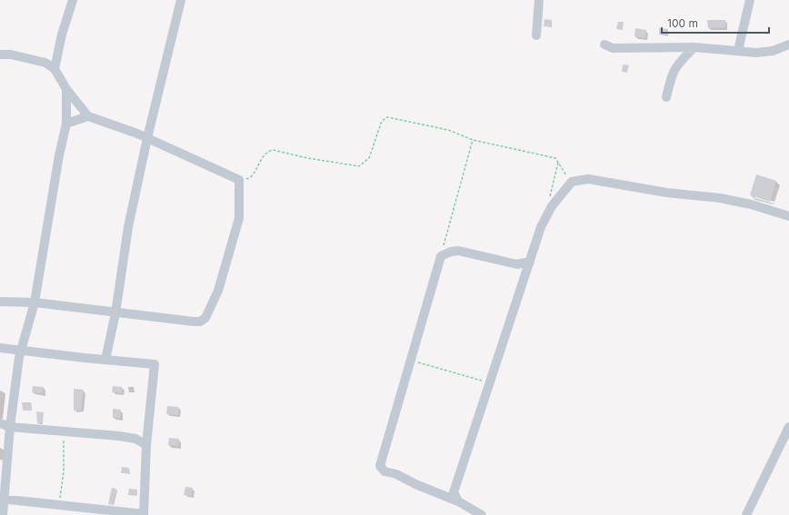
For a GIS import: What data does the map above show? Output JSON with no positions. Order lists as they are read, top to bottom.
{
  "scale_bar": "100 m"
}
